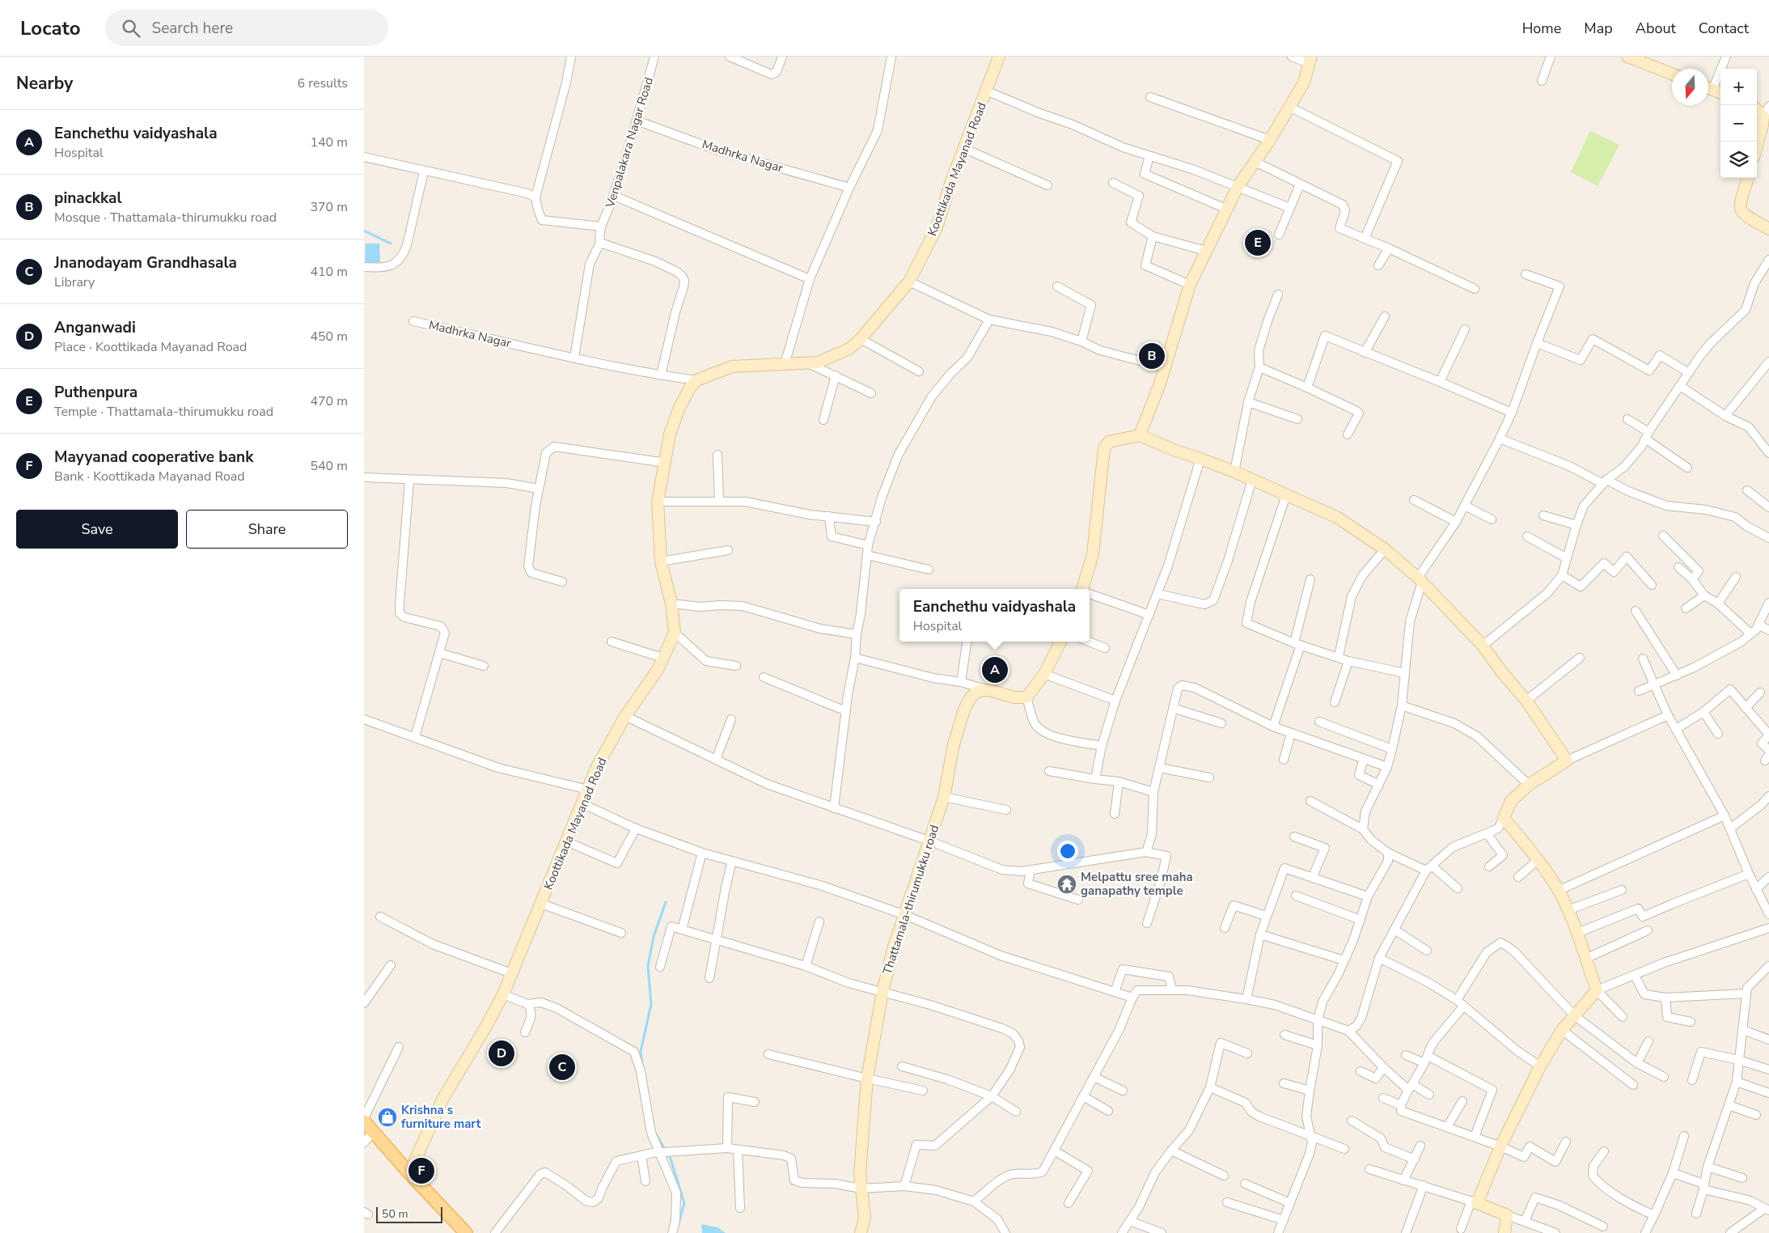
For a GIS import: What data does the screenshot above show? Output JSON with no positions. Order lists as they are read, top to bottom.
{
  "streets": {
    "street": [
      "Venpalakara Nagar Road",
      "Madhrka Nagar",
      "Koottikada Mayanad Road",
      "Thattamala-thirumukku road"
    ]
  },
  "crossings": [
    ["Venpalakara Nagar Road", "Madhrka Nagar"],
    ["Madhrka Nagar", "Koottikada Mayanad Road"]
  ],
  "places": {
    "temple": ["Melpattu sree maha ganapathy temple"],
    "shop": ["Krishna s furniture mart"]
  },
  "scale_bar": "50 m",
  "north": "bottom",
  "page": {
    "header": "Locato",
    "search": "Search here",
    "nav": [
      "Home",
      "Map",
      "About",
      "Contact"
    ],
    "heading": ["Nearby", "6 results"],
    "map_buttons": ["+", "−"],
    "list": [
      {
        "mark": "A",
        "name": "Eanchethu vaidyashala",
        "note": "Hospital",
        "value": "140 m"
      },
      {
        "mark": "B",
        "name": "pinackkal",
        "note": "Mosque · Thattamala-thirumukku road",
        "value": "370 m"
      },
      {
        "mark": "C",
        "name": "Jnanodayam Grandhasala",
        "note": "Library",
        "value": "410 m"
      },
      {
        "mark": "D",
        "name": "Anganwadi",
        "note": "Place · Koottikada Mayanad Road",
        "value": "450 m"
      },
      {
        "mark": "E",
        "name": "Puthenpura",
        "note": "Temple · Thattamala-thirumukku road",
        "value": "470 m"
      },
      {
        "mark": "F",
        "name": "Mayyanad cooperative bank",
        "note": "Bank · Koottikada Mayanad Road",
        "value": "540 m"
      }
    ],
    "pins": [
      "E",
      "B",
      "A",
      "D",
      "C",
      "F"
    ],
    "buttons": ["Save", "Share"],
    "popup": ["Eanchethu vaidyashala", "Hospital"],
    "scale": "50 m"
  }
}
